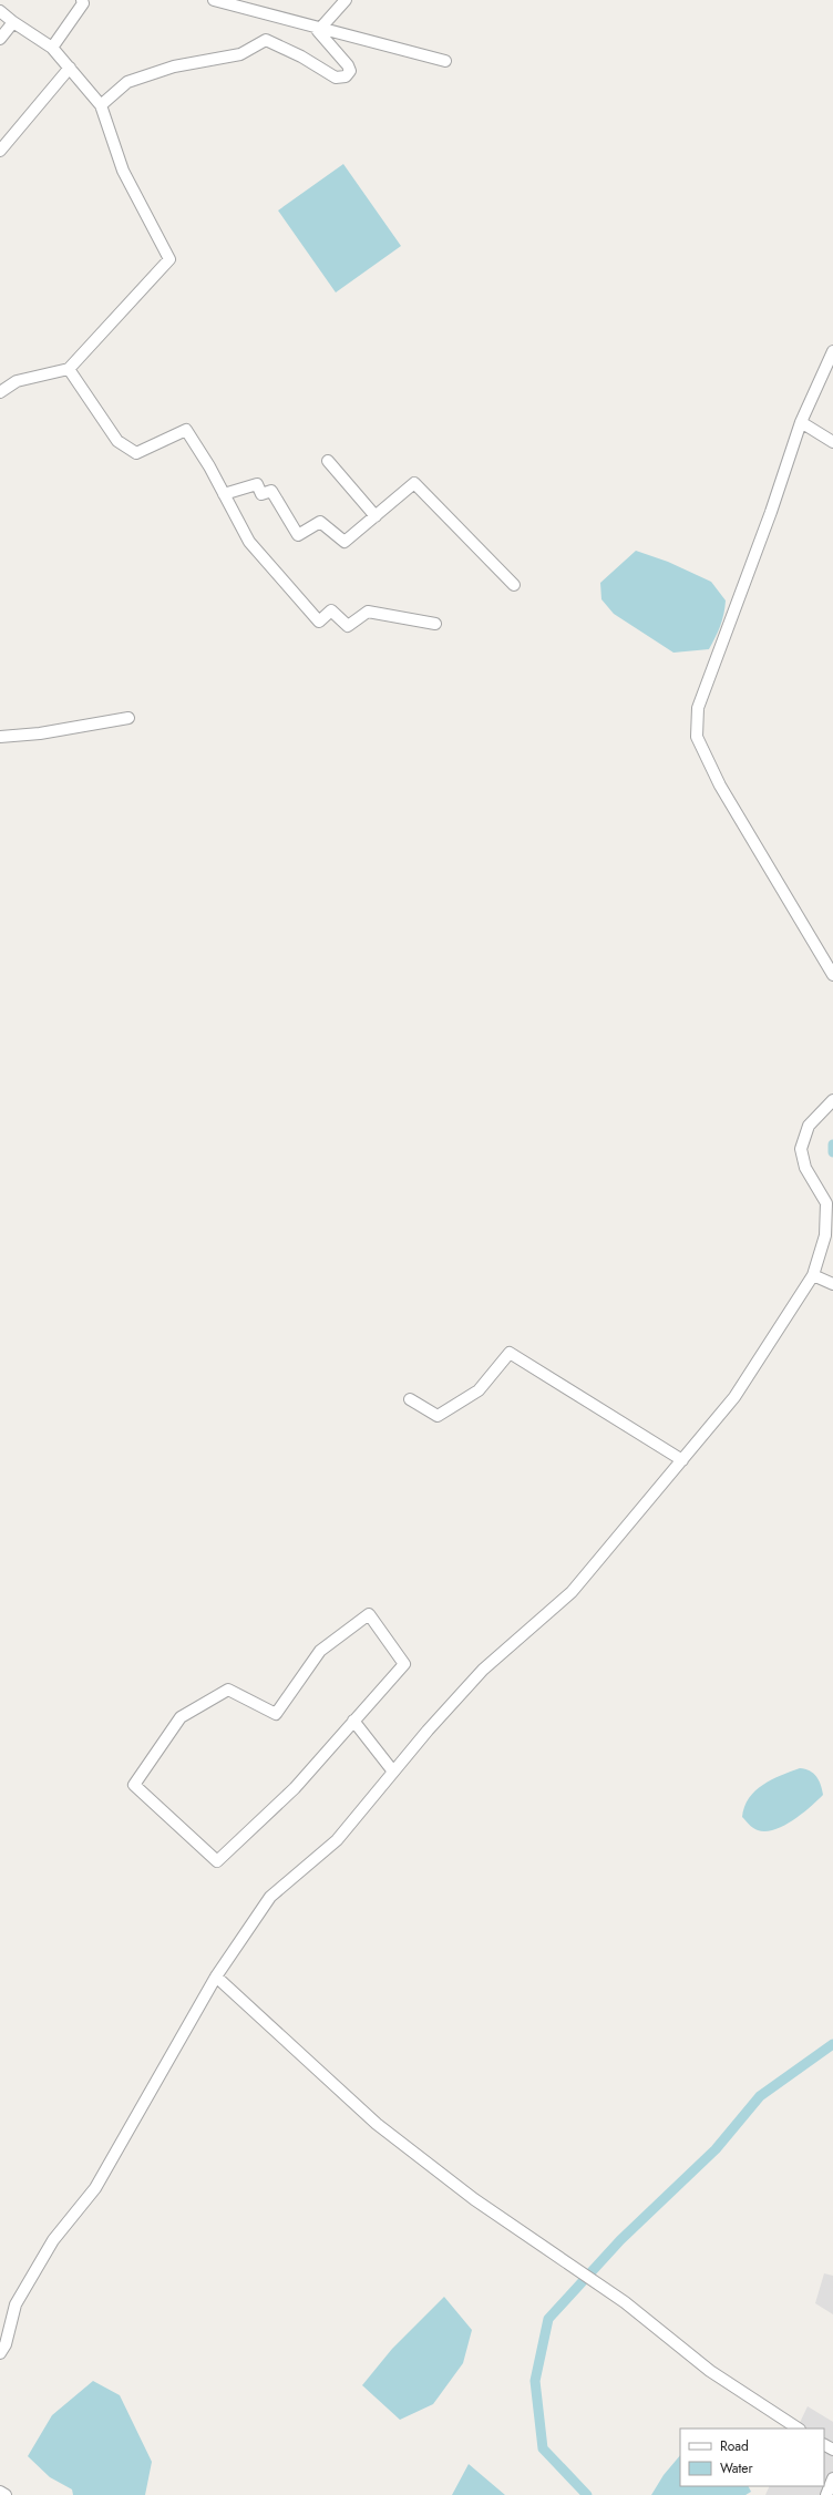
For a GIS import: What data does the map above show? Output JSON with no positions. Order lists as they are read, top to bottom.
{
  "legend": ["Road", "Water"]
}
